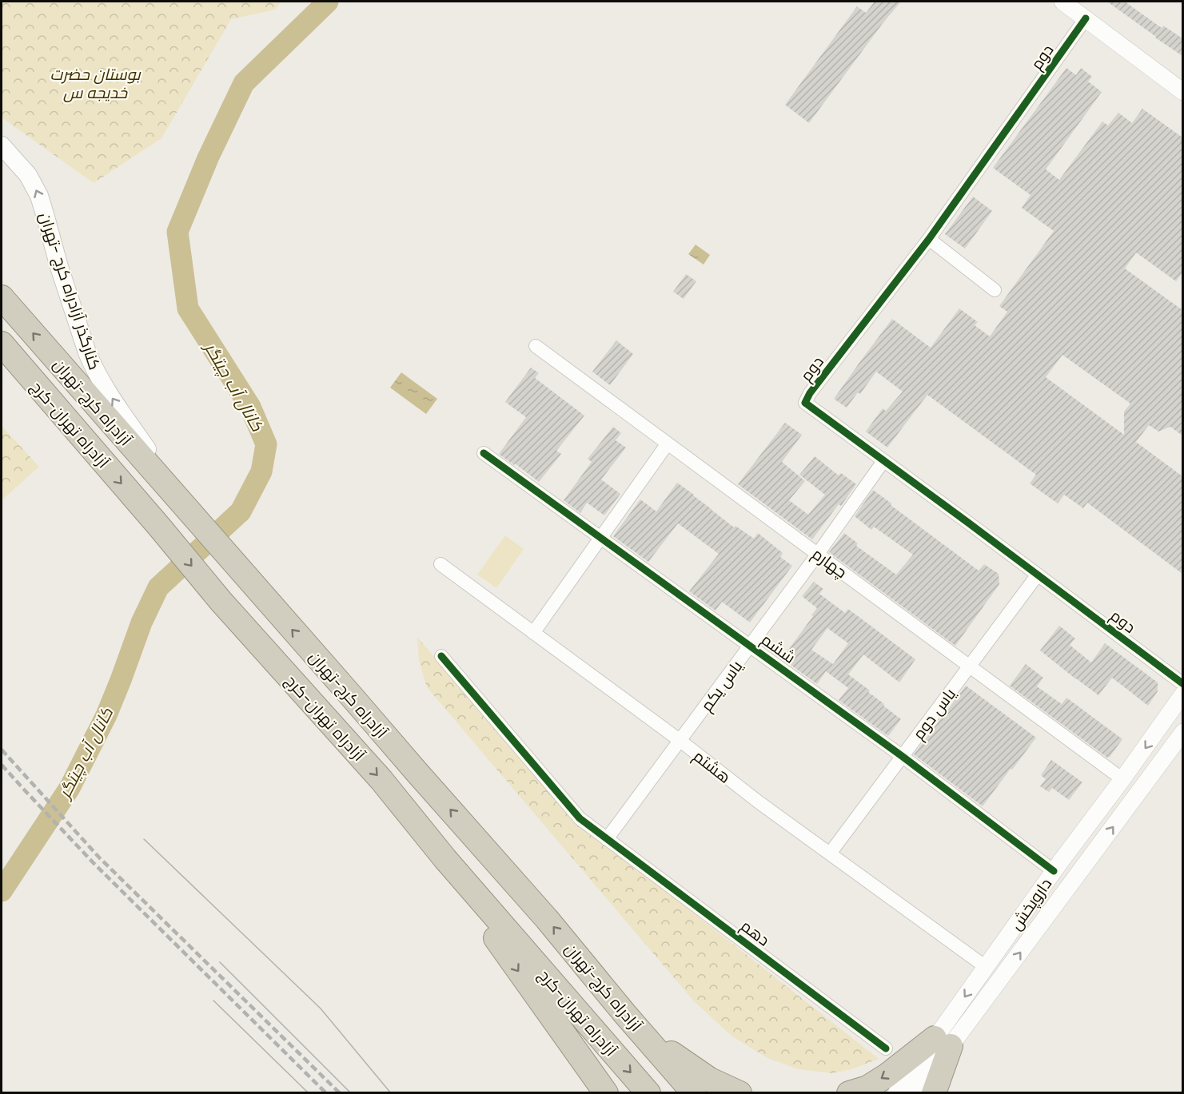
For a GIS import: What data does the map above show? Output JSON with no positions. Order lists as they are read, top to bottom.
{
  "streets": {
    "highway": ["آزادراه کرج-تهران", "آزادراه تهران-کرج"],
    "main road": ["کنارگذر آزادراه کرج -تهران"],
    "street": [
      "دوم",
      "چهارم",
      "ششم",
      "یاس یکم",
      "یاس دوم",
      "هشتم",
      "داروپخش",
      "دهم"
    ]
  },
  "crossings": [
    ["دوم", "یاس یکم"],
    ["دوم", "یاس دوم"],
    ["کنارگذر آزادراه کرج -تهران", "آزادراه کرج-تهران"],
    ["چهارم", "یاس یکم"],
    ["چهارم", "یاس دوم"],
    ["چهارم", "داروپخش"],
    ["ششم", "یاس یکم"],
    ["ششم", "یاس دوم"],
    ["ششم", "داروپخش"],
    ["یاس یکم", "هشتم"],
    ["یاس یکم", "دهم"],
    ["یاس دوم", "هشتم"],
    ["هشتم", "داروپخش"]
  ],
  "one_way": ["کنارگذر آزادراه کرج -تهران", "آزادراه کرج-تهران"],
  "water": ["کانال آب چیتگر"],
  "parks": ["بوستان حضرت خدیجه س"]
}
